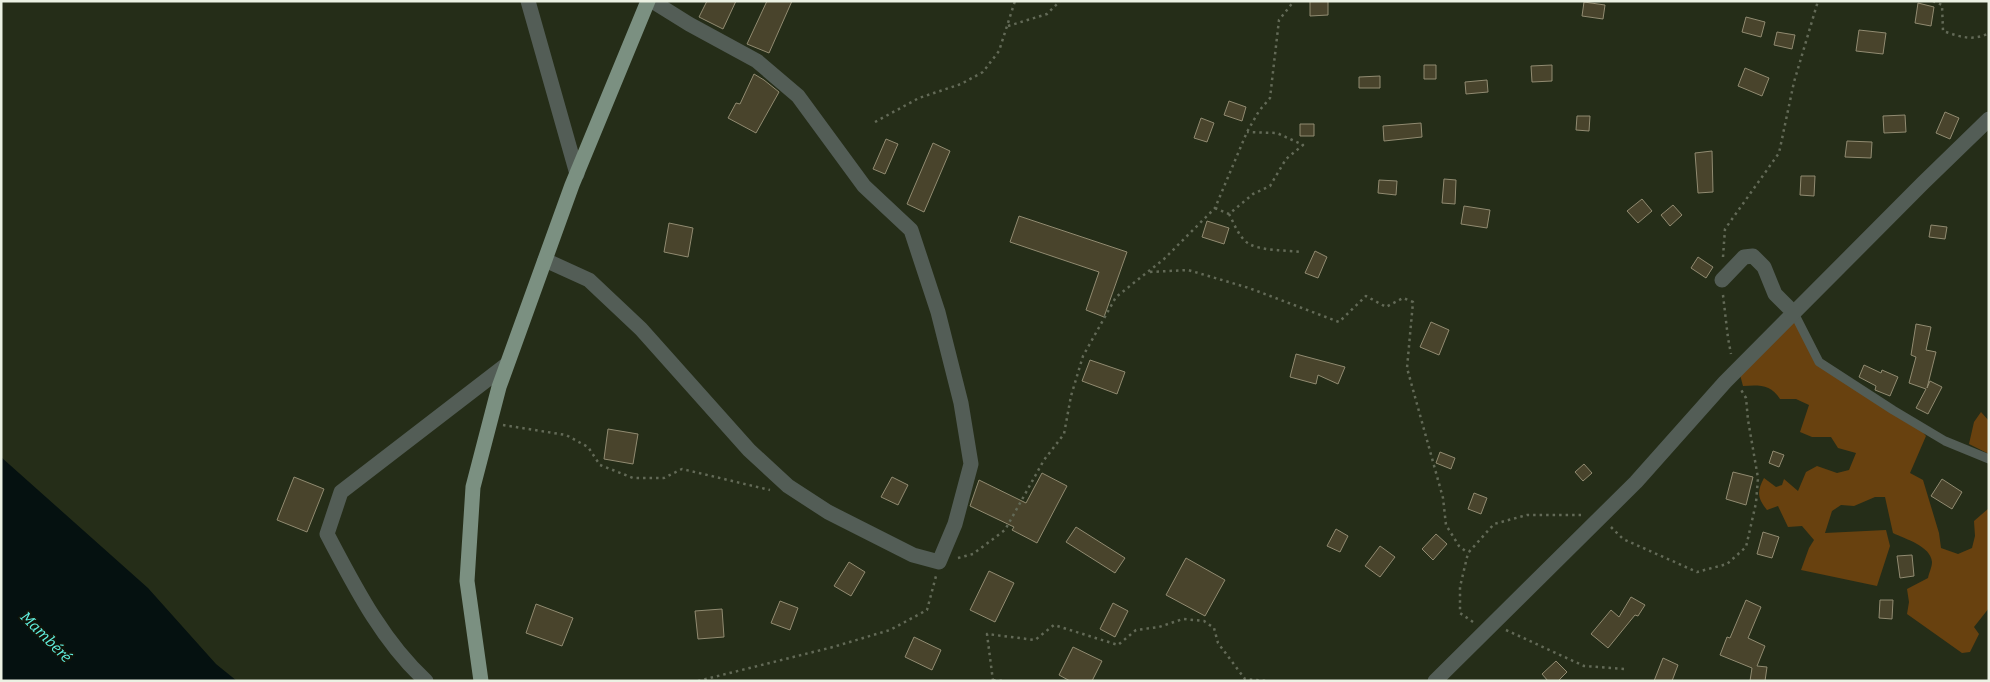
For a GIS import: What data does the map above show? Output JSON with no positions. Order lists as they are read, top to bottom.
{
  "water": ["Mambéré"]
}
